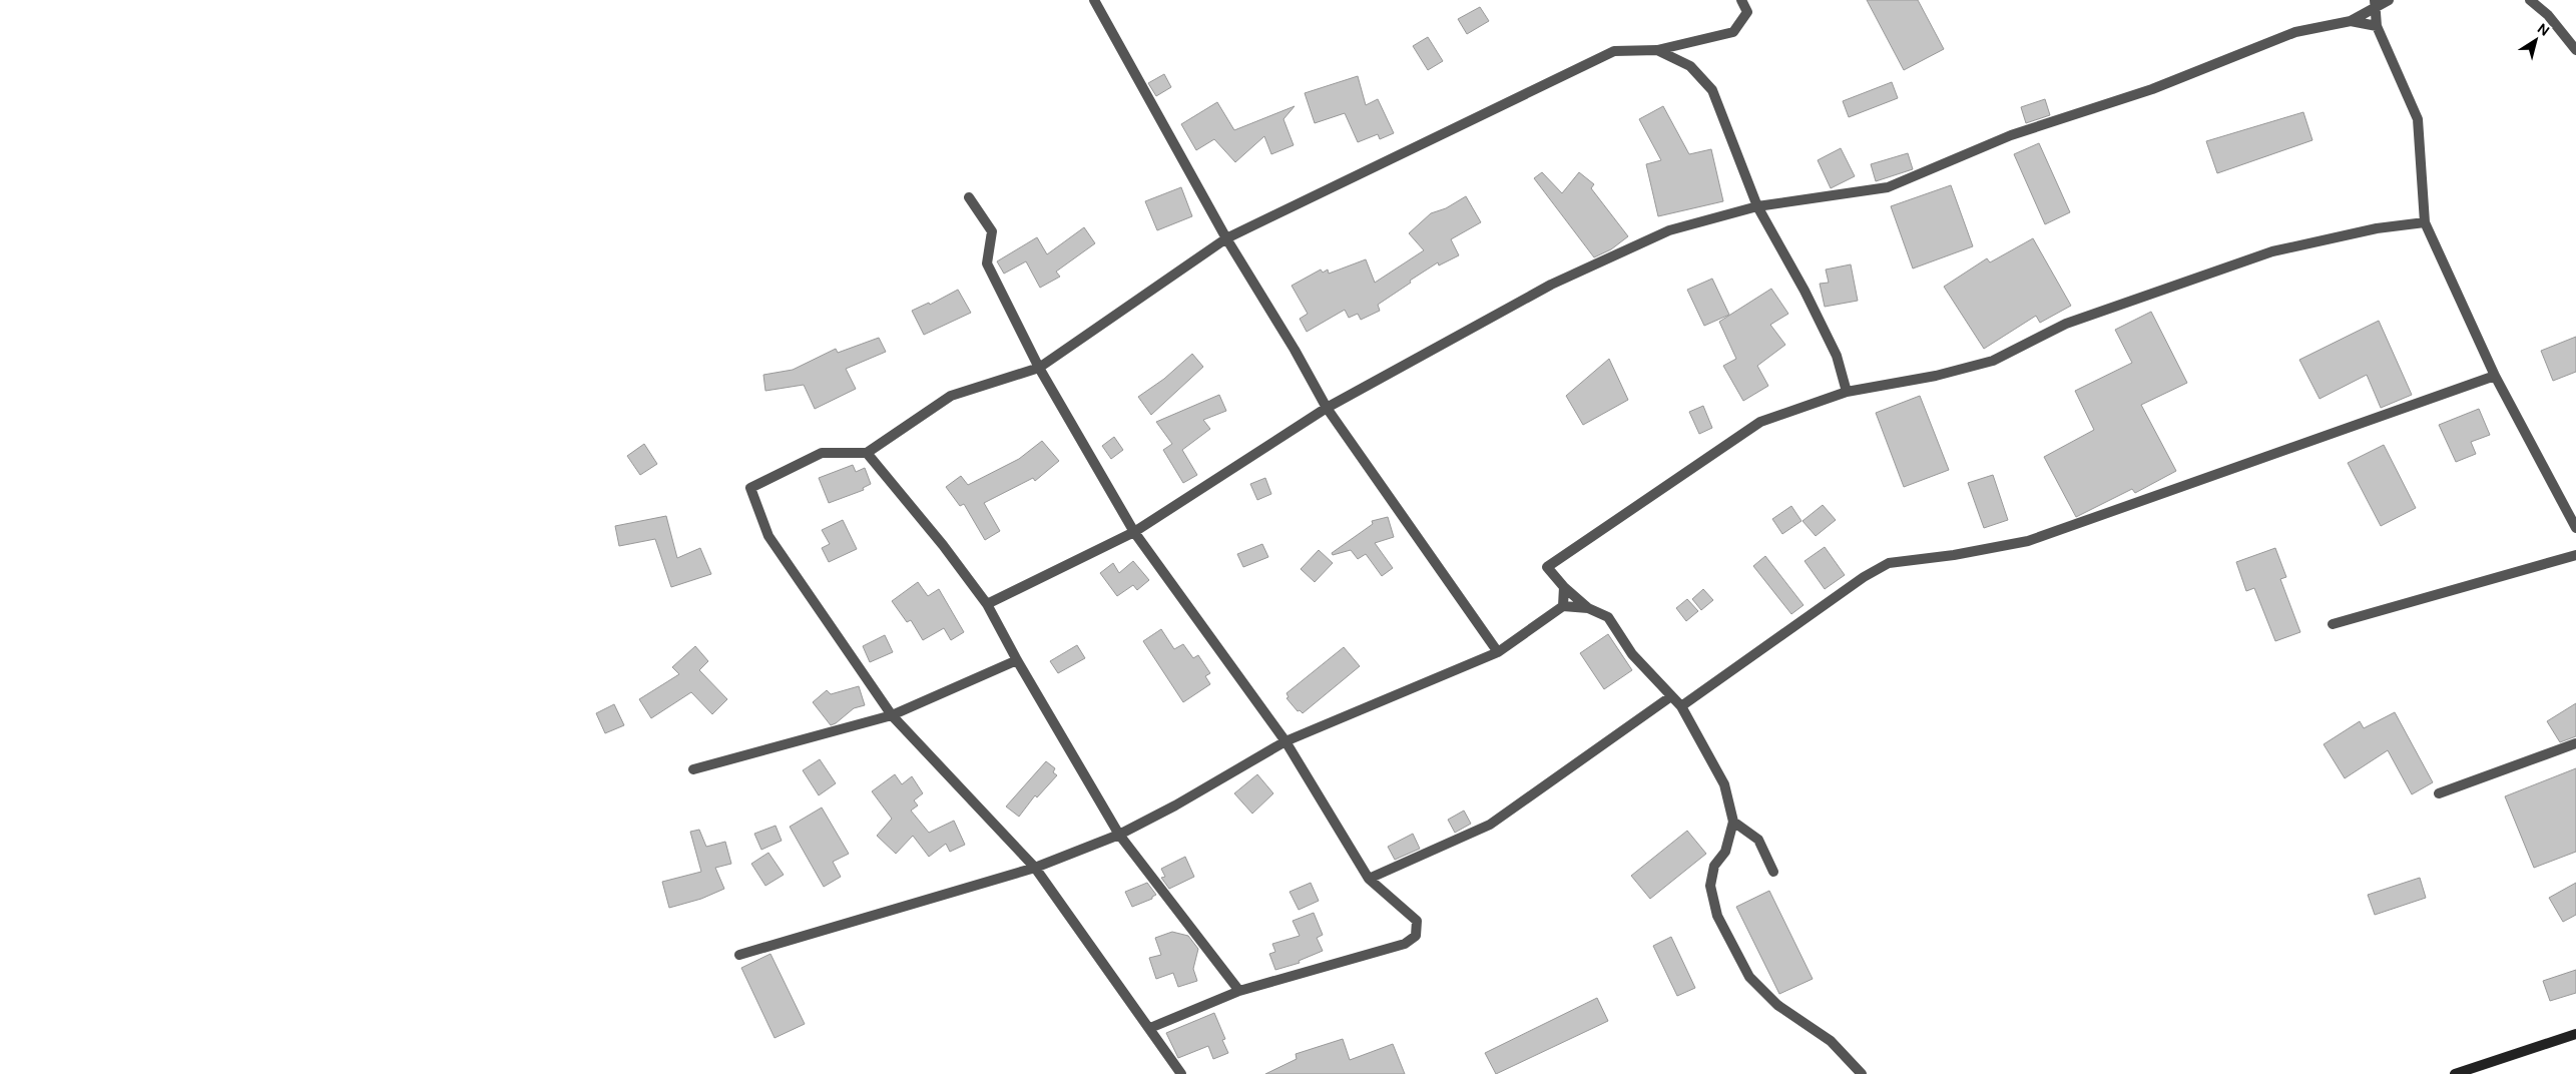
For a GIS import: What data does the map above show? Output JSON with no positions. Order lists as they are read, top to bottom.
{
  "north": "top right"
}
